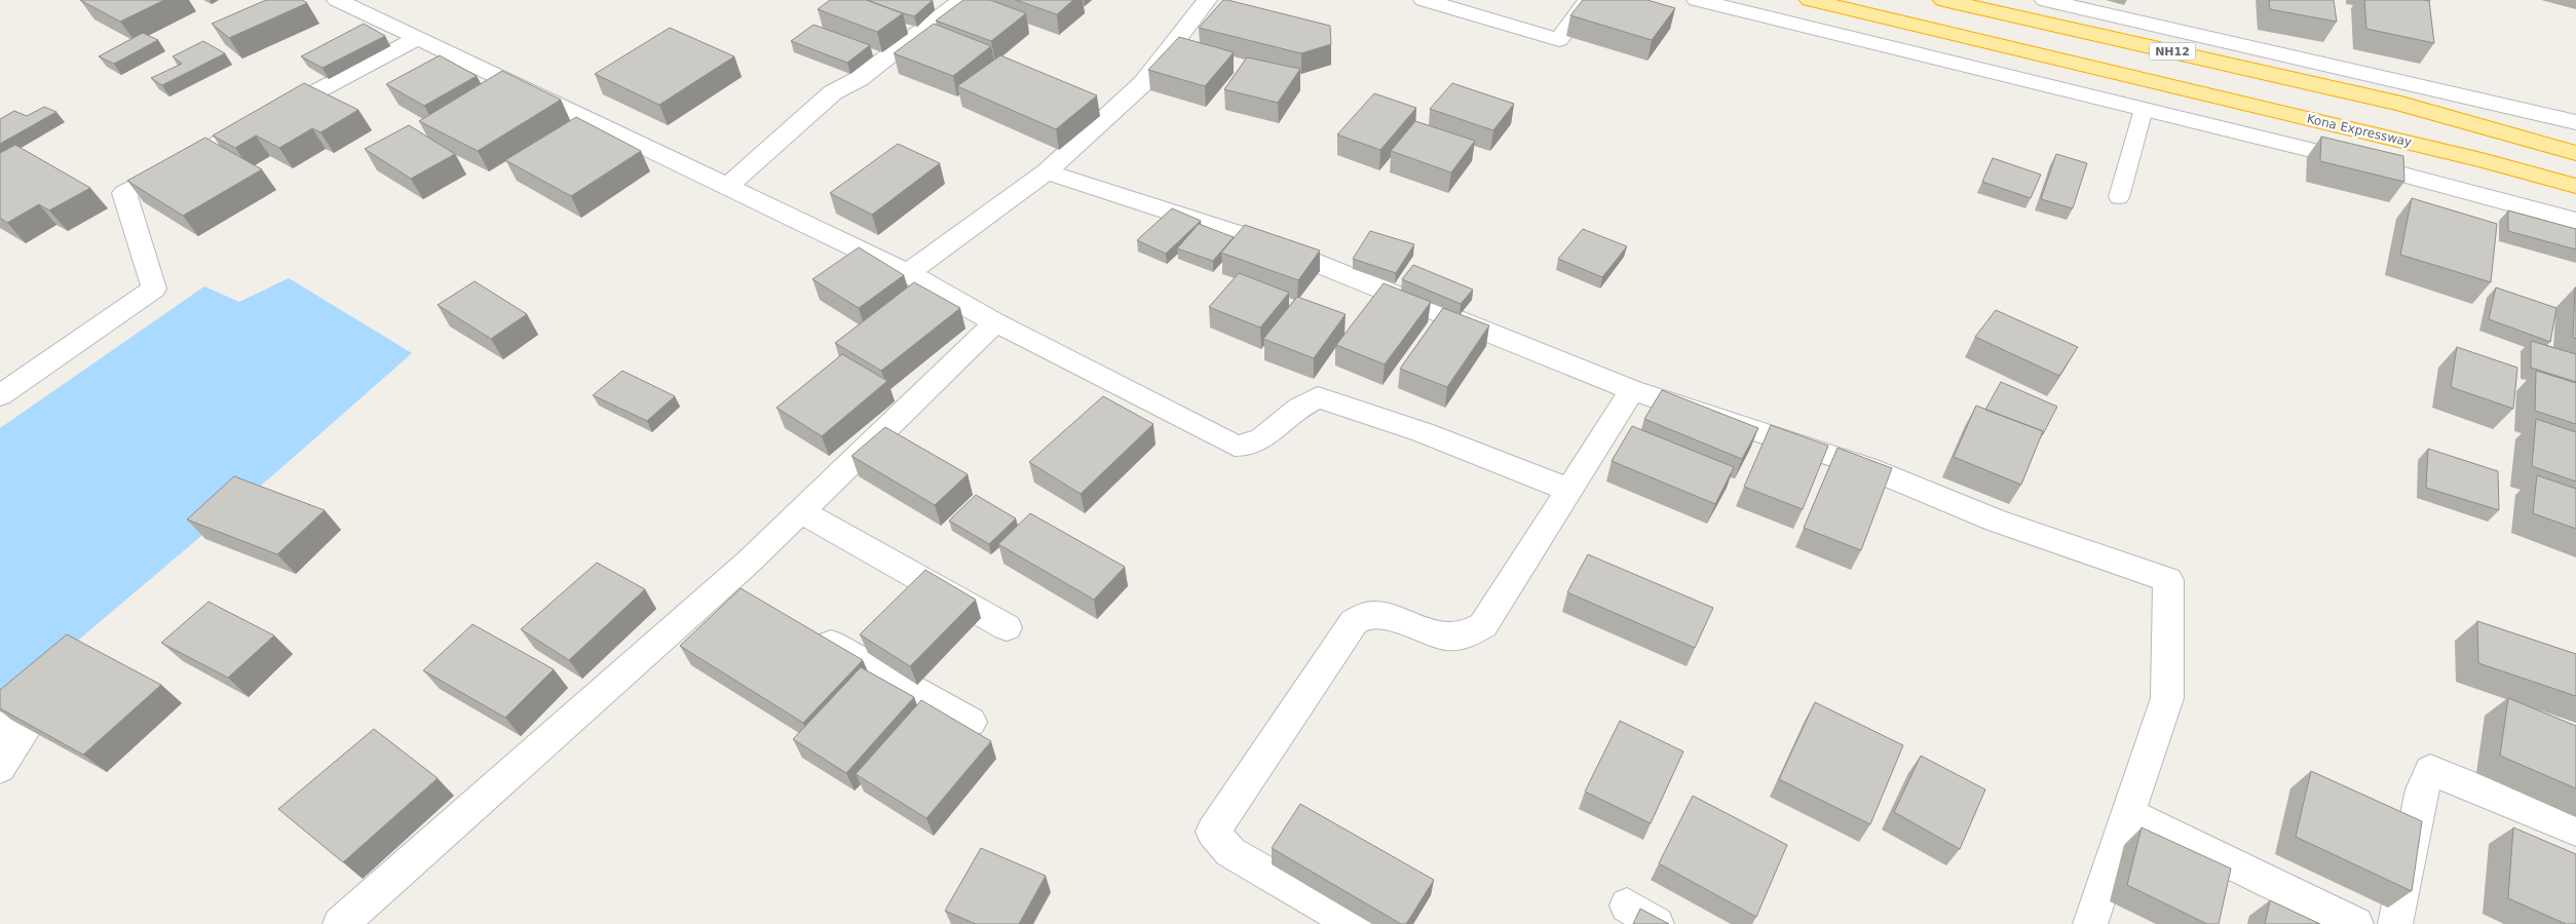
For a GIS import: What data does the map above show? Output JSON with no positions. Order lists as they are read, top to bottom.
{
  "streets": {
    "highway": ["NH12", "Kona Expressway"]
  }
}
